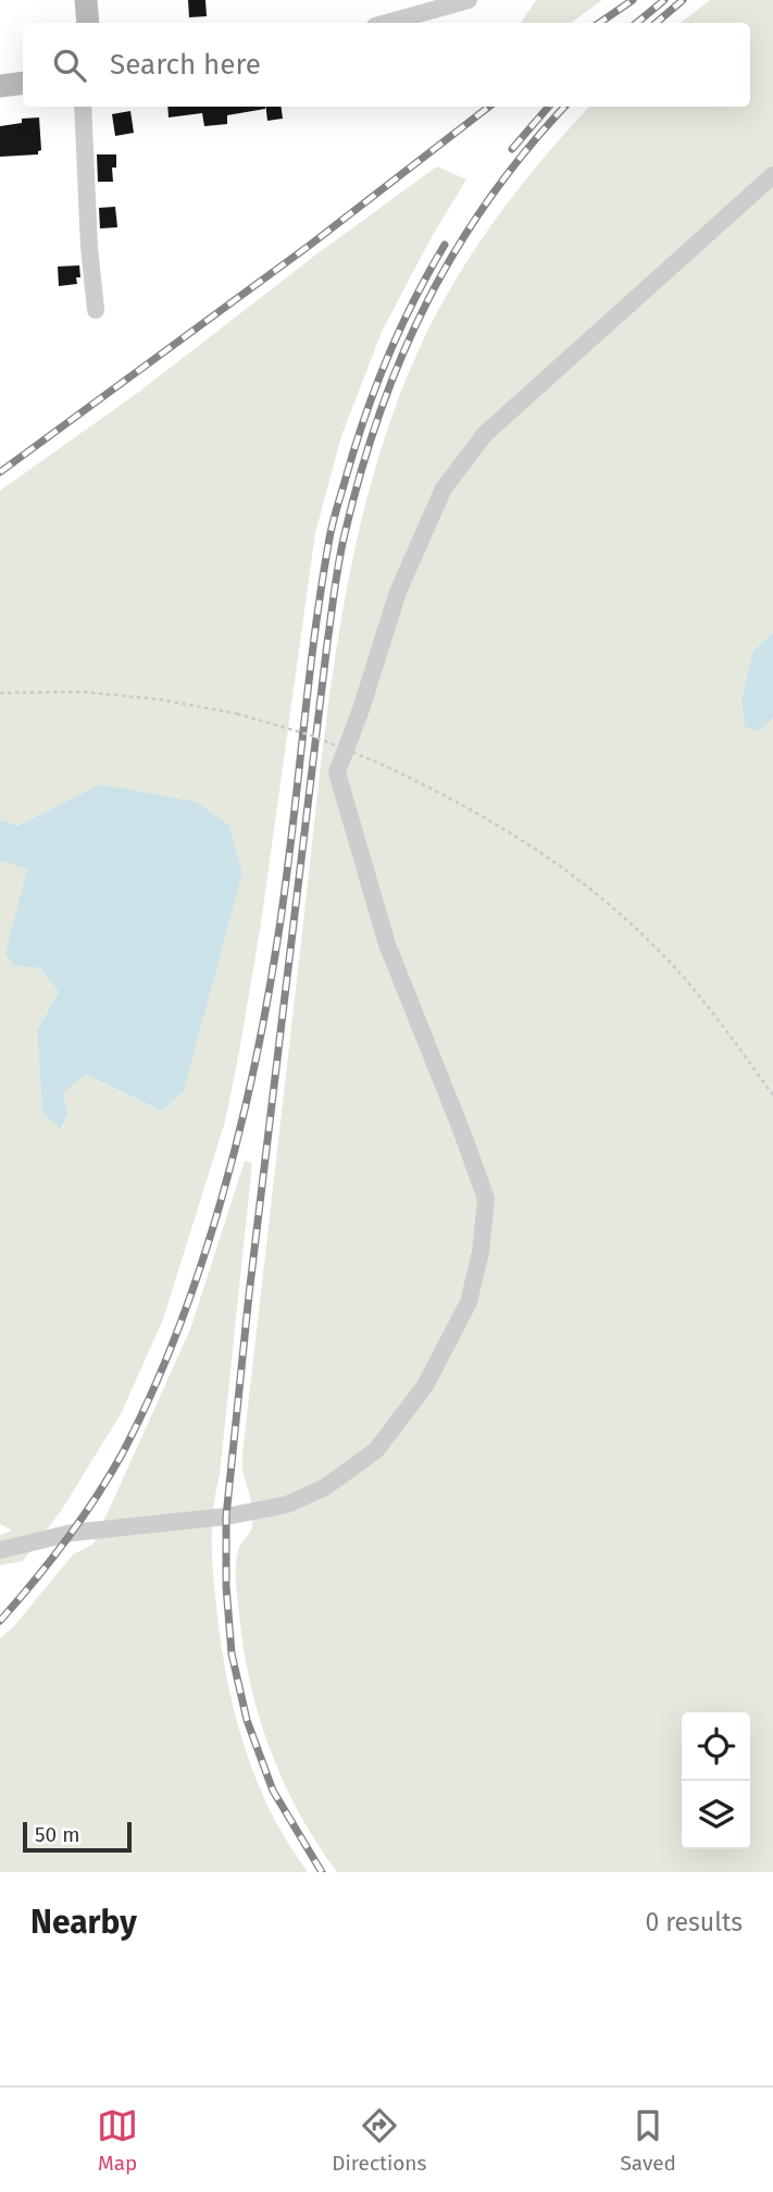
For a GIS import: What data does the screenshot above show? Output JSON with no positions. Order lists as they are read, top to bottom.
{
  "scale_bar": "50 m",
  "page": {
    "search": "Search here",
    "scale": "50 m",
    "heading": ["Nearby", "0 results"],
    "nav": ["Map", "Directions", "Saved"]
  }
}
